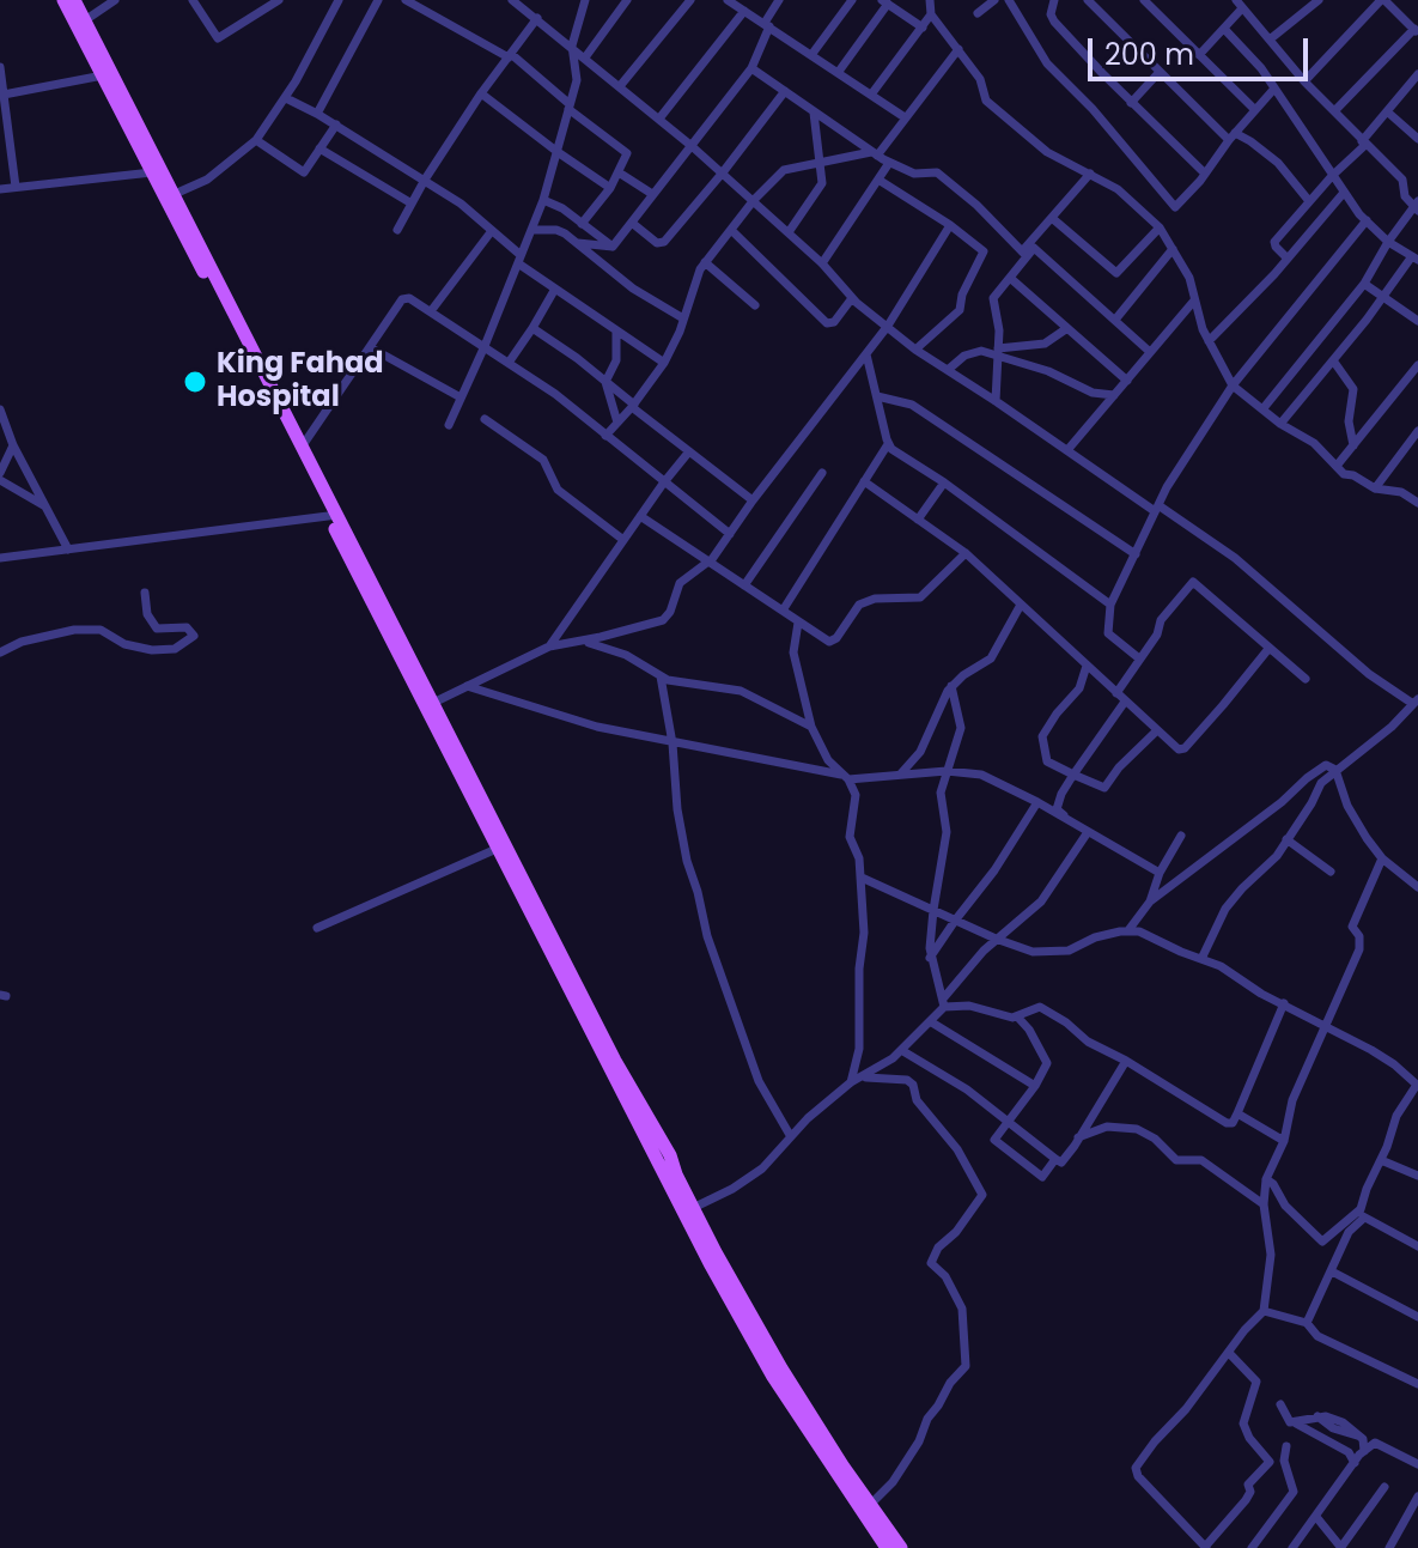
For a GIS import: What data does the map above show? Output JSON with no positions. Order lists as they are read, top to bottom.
{
  "places": ["King Fahad Hospital"],
  "scale_bar": "200 m"
}
